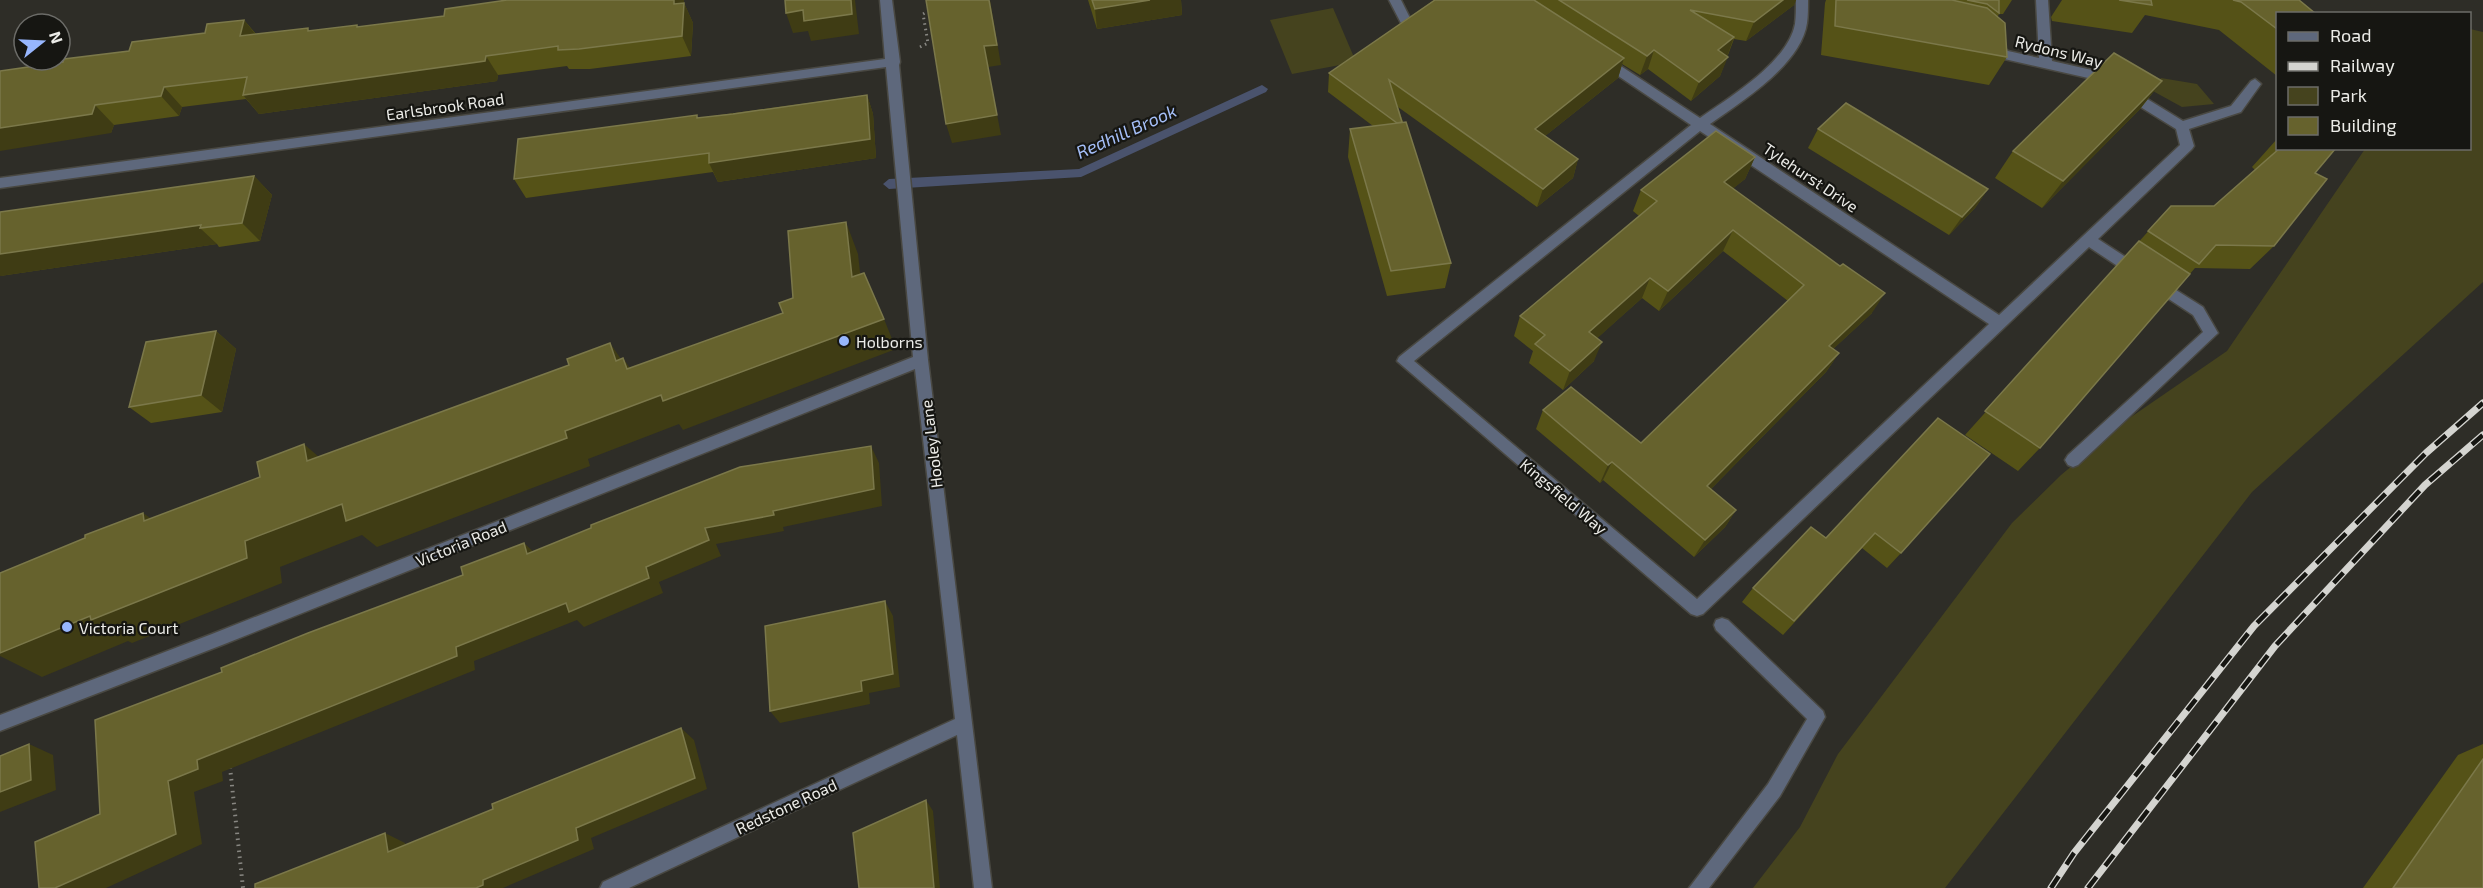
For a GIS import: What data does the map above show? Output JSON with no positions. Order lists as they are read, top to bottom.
{
  "streets": {
    "street": [
      "Rydons Way",
      "Earlsbrook Road",
      "Tylehurst Drive",
      "Hooley Lane",
      "Kingsfield Way",
      "Victoria Road",
      "Redstone Road"
    ]
  },
  "crossings": [
    ["Earlsbrook Road", "Hooley Lane"],
    ["Tylehurst Drive", "Kingsfield Way"],
    ["Hooley Lane", "Victoria Road"],
    ["Hooley Lane", "Redstone Road"]
  ],
  "water": ["Redhill Brook"],
  "places": ["Holborns", "Victoria Court"],
  "legend": [
    "Road",
    "Railway",
    "Park",
    "Building"
  ],
  "north": "right"
}
